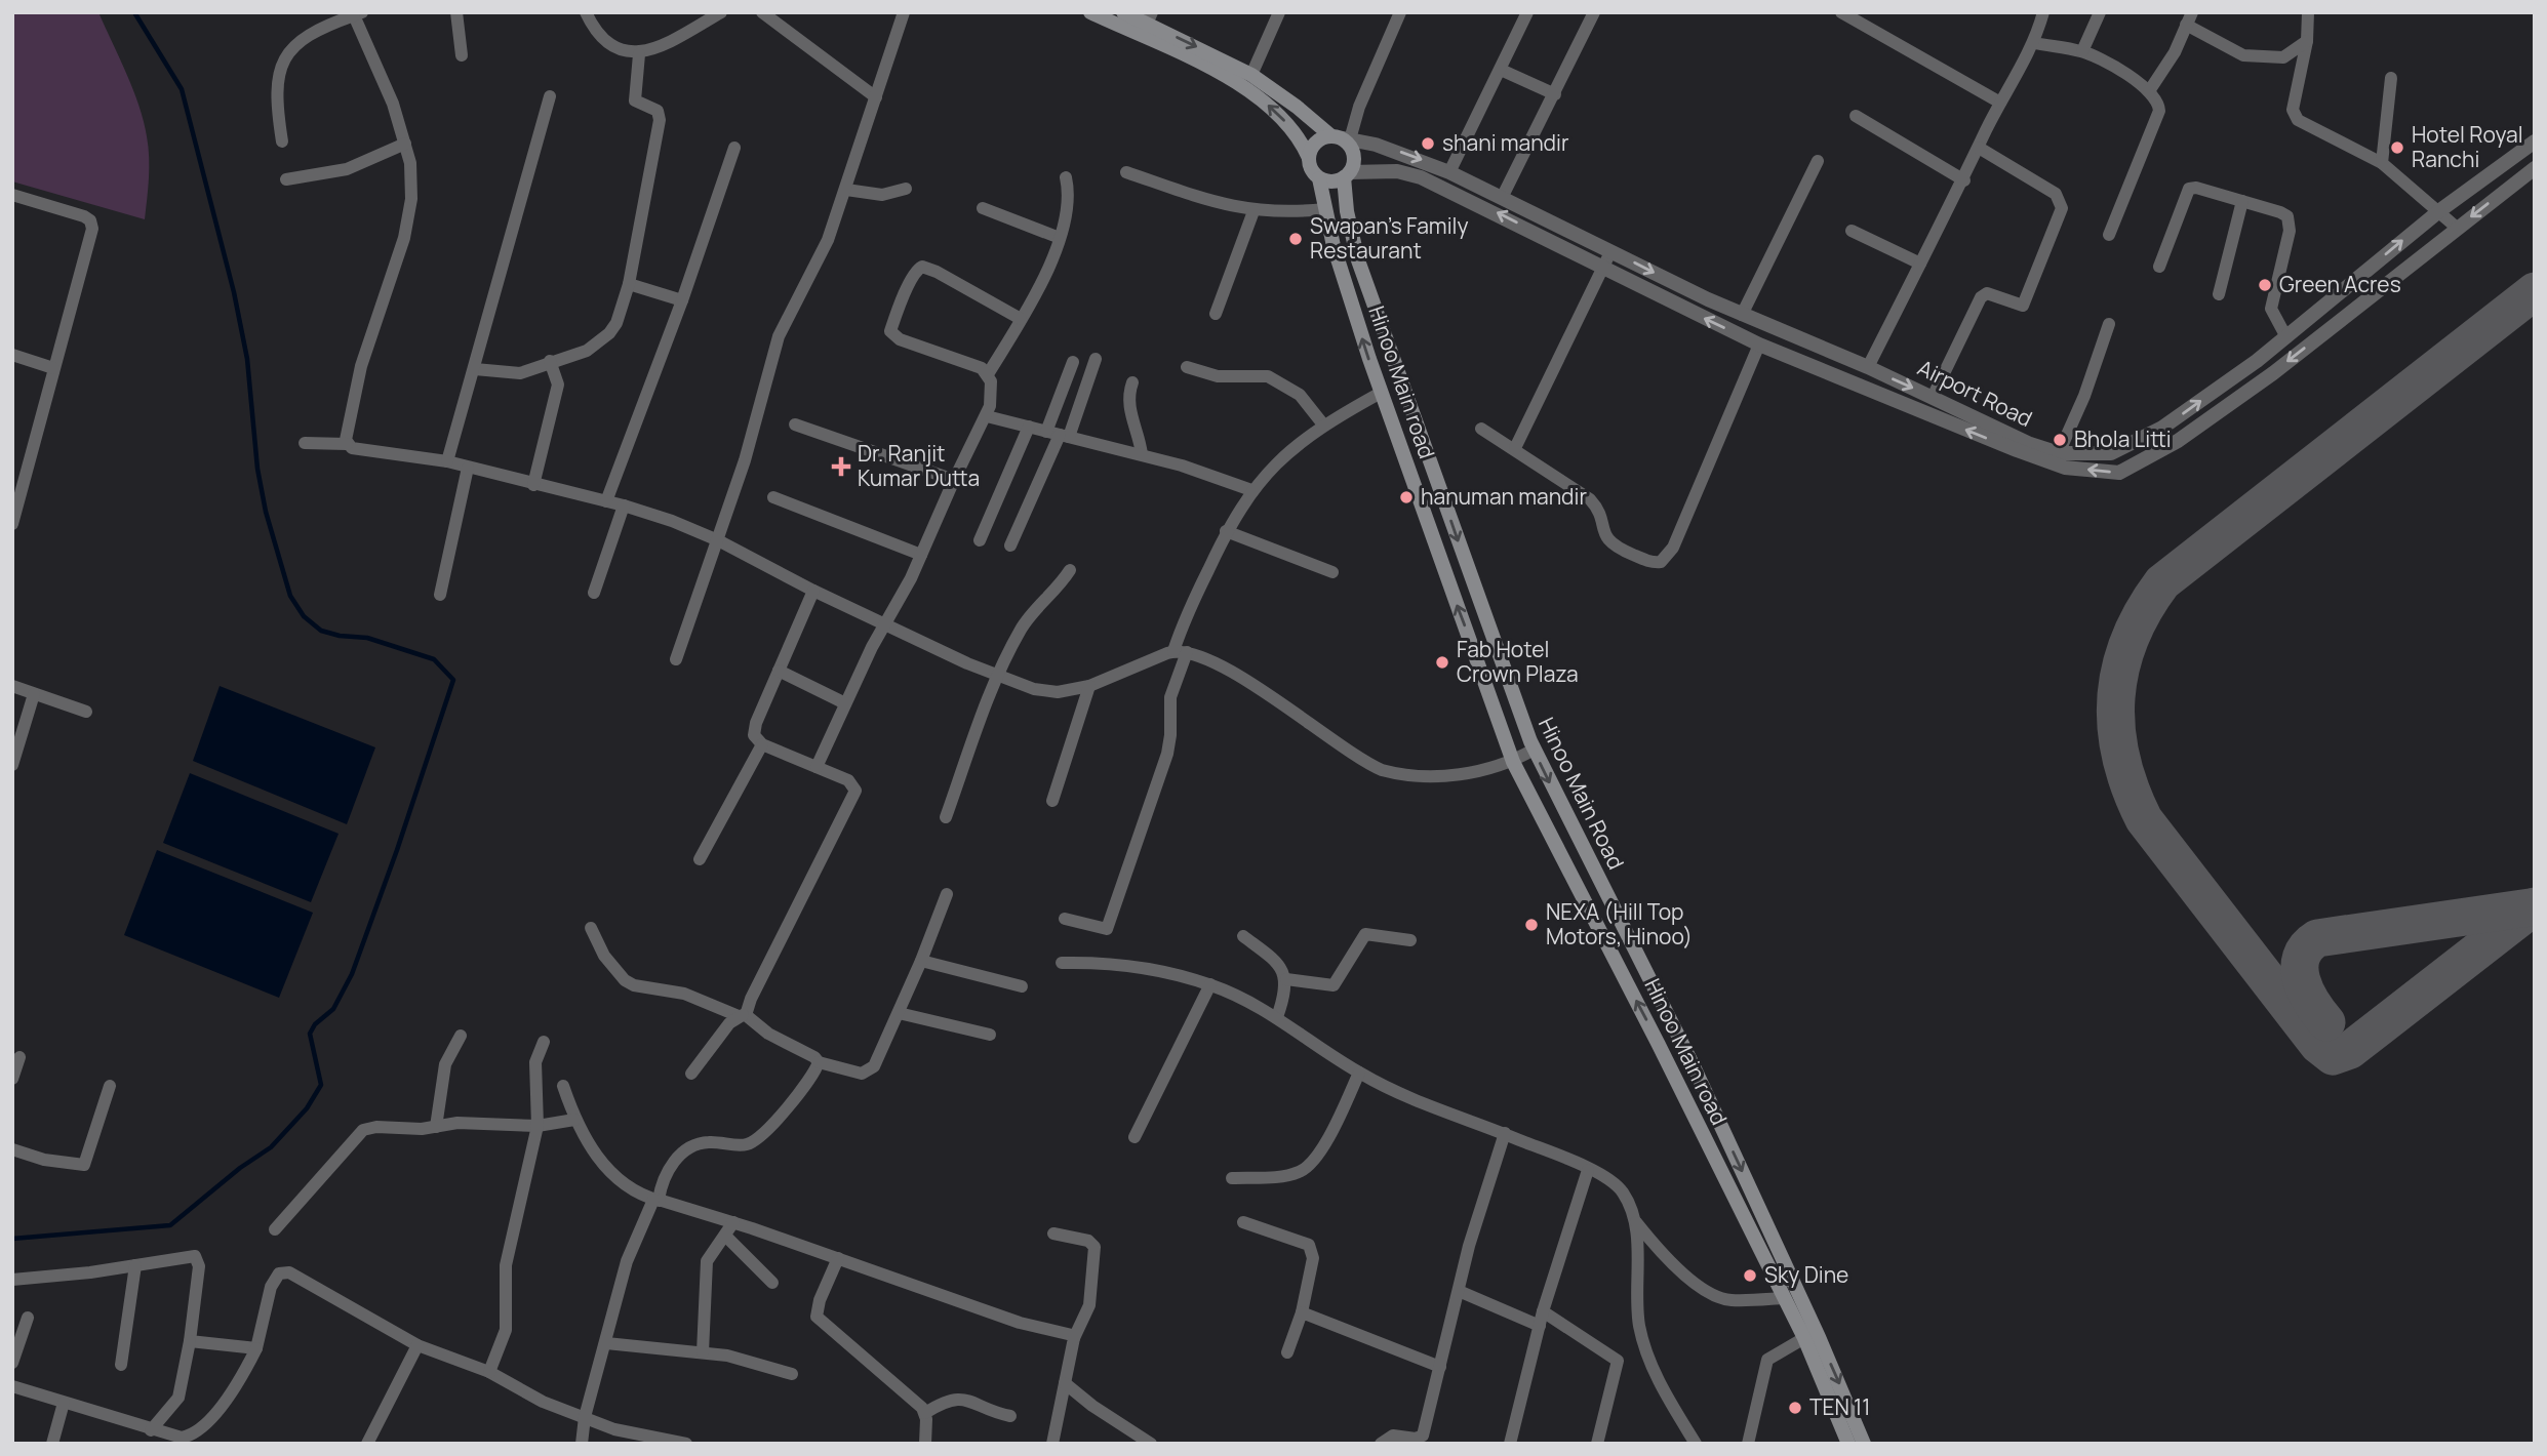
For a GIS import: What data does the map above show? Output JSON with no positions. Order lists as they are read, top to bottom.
{
  "streets": {
    "main road": ["Hinoo Main road", "Hinoo Main Road"],
    "street": ["Airport Road"]
  },
  "crossings": [
    ["Hinoo Main road", "Airport Road"],
    ["Hinoo Main road", "Hinoo Main Road"],
    ["Airport Road", "Hinoo Main Road"]
  ],
  "one_way": ["Hinoo Main road", "Hinoo Main Road"],
  "places": {
    "other": [
      "shani mandir",
      "Hotel Royal Ranchi",
      "Swapan's Family Restaurant",
      "Green Acres",
      "Bhola Litti",
      "hanuman mandir",
      "Fab Hotel Crown Plaza",
      "NEXA (Hill Top Motors, Hinoo)",
      "Sky Dine",
      "TEN 11"
    ],
    "health": ["Dr. Ranjit Kumar Dutta"]
  }
}
